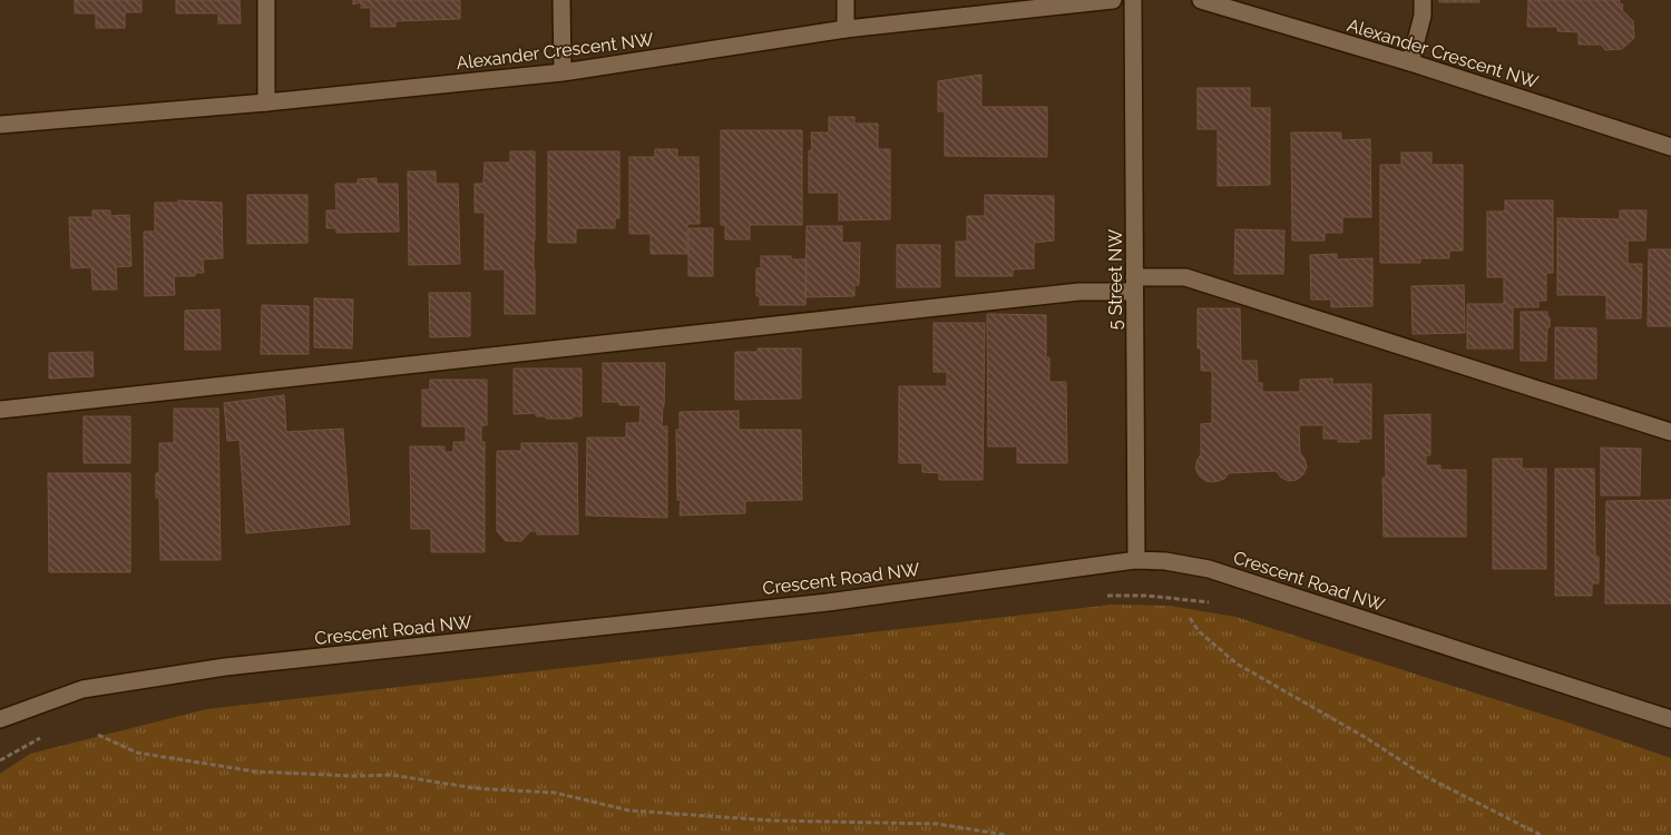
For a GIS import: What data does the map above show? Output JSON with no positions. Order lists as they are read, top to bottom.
{
  "streets": {
    "street": ["Alexander Crescent NW", "5 Street NW", "Crescent Road NW"]
  },
  "crossings": [
    ["5 Street NW", "Crescent Road NW"]
  ]
}
